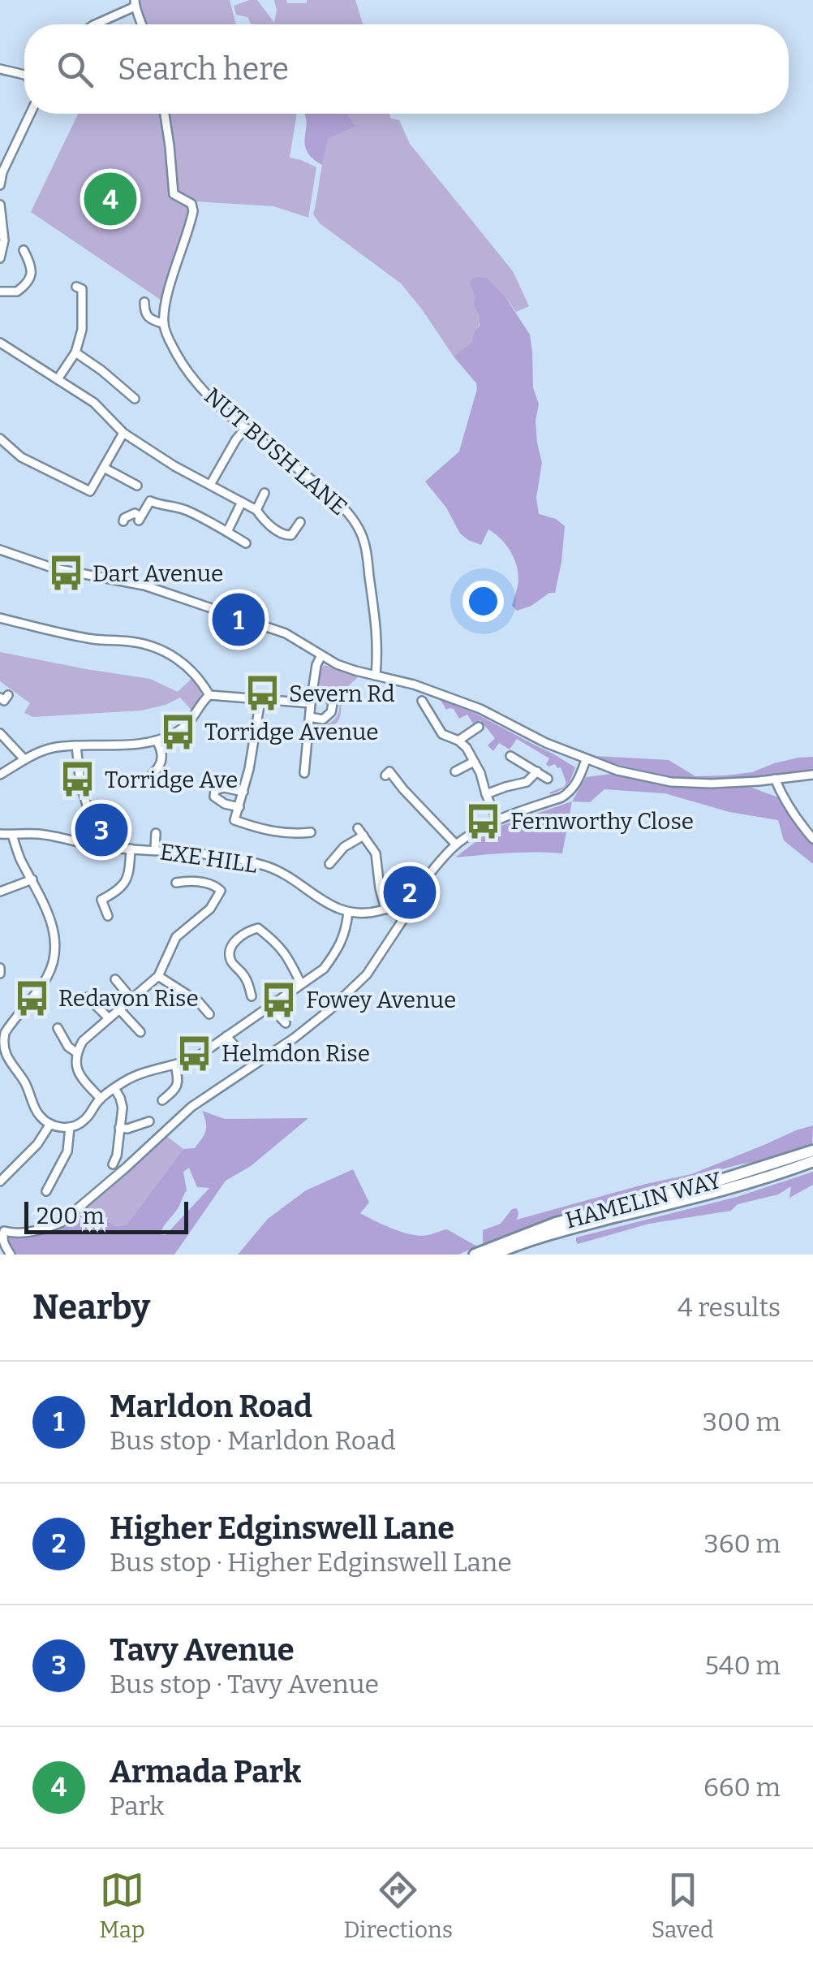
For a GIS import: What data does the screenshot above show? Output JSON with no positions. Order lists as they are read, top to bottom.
{
  "streets": {
    "highway": ["HAMELIN WAY"],
    "street": ["NUT BUSH LANE", "EXE HILL"]
  },
  "places": {
    "bus stop": [
      "Dart Avenue",
      "Severn Rd",
      "Torridge Avenue",
      "Torridge Ave",
      "Fernworthy Close",
      "Redavon Rise",
      "Fowey Avenue",
      "Helmdon Rise"
    ]
  },
  "scale_bar": "200 m",
  "page": {
    "search": "Search here",
    "pins": [
      "4",
      "1",
      "3",
      "2"
    ],
    "scale": "200 m",
    "heading": ["Nearby", "4 results"],
    "list": [
      {
        "mark": "1",
        "name": "Marldon Road",
        "note": "Bus stop · Marldon Road",
        "value": "300 m"
      },
      {
        "mark": "2",
        "name": "Higher Edginswell Lane",
        "note": "Bus stop · Higher Edginswell Lane",
        "value": "360 m"
      },
      {
        "mark": "3",
        "name": "Tavy Avenue",
        "note": "Bus stop · Tavy Avenue",
        "value": "540 m"
      },
      {
        "mark": "4",
        "name": "Armada Park",
        "note": "Park",
        "value": "660 m"
      }
    ],
    "nav": ["Map", "Directions", "Saved"]
  }
}
